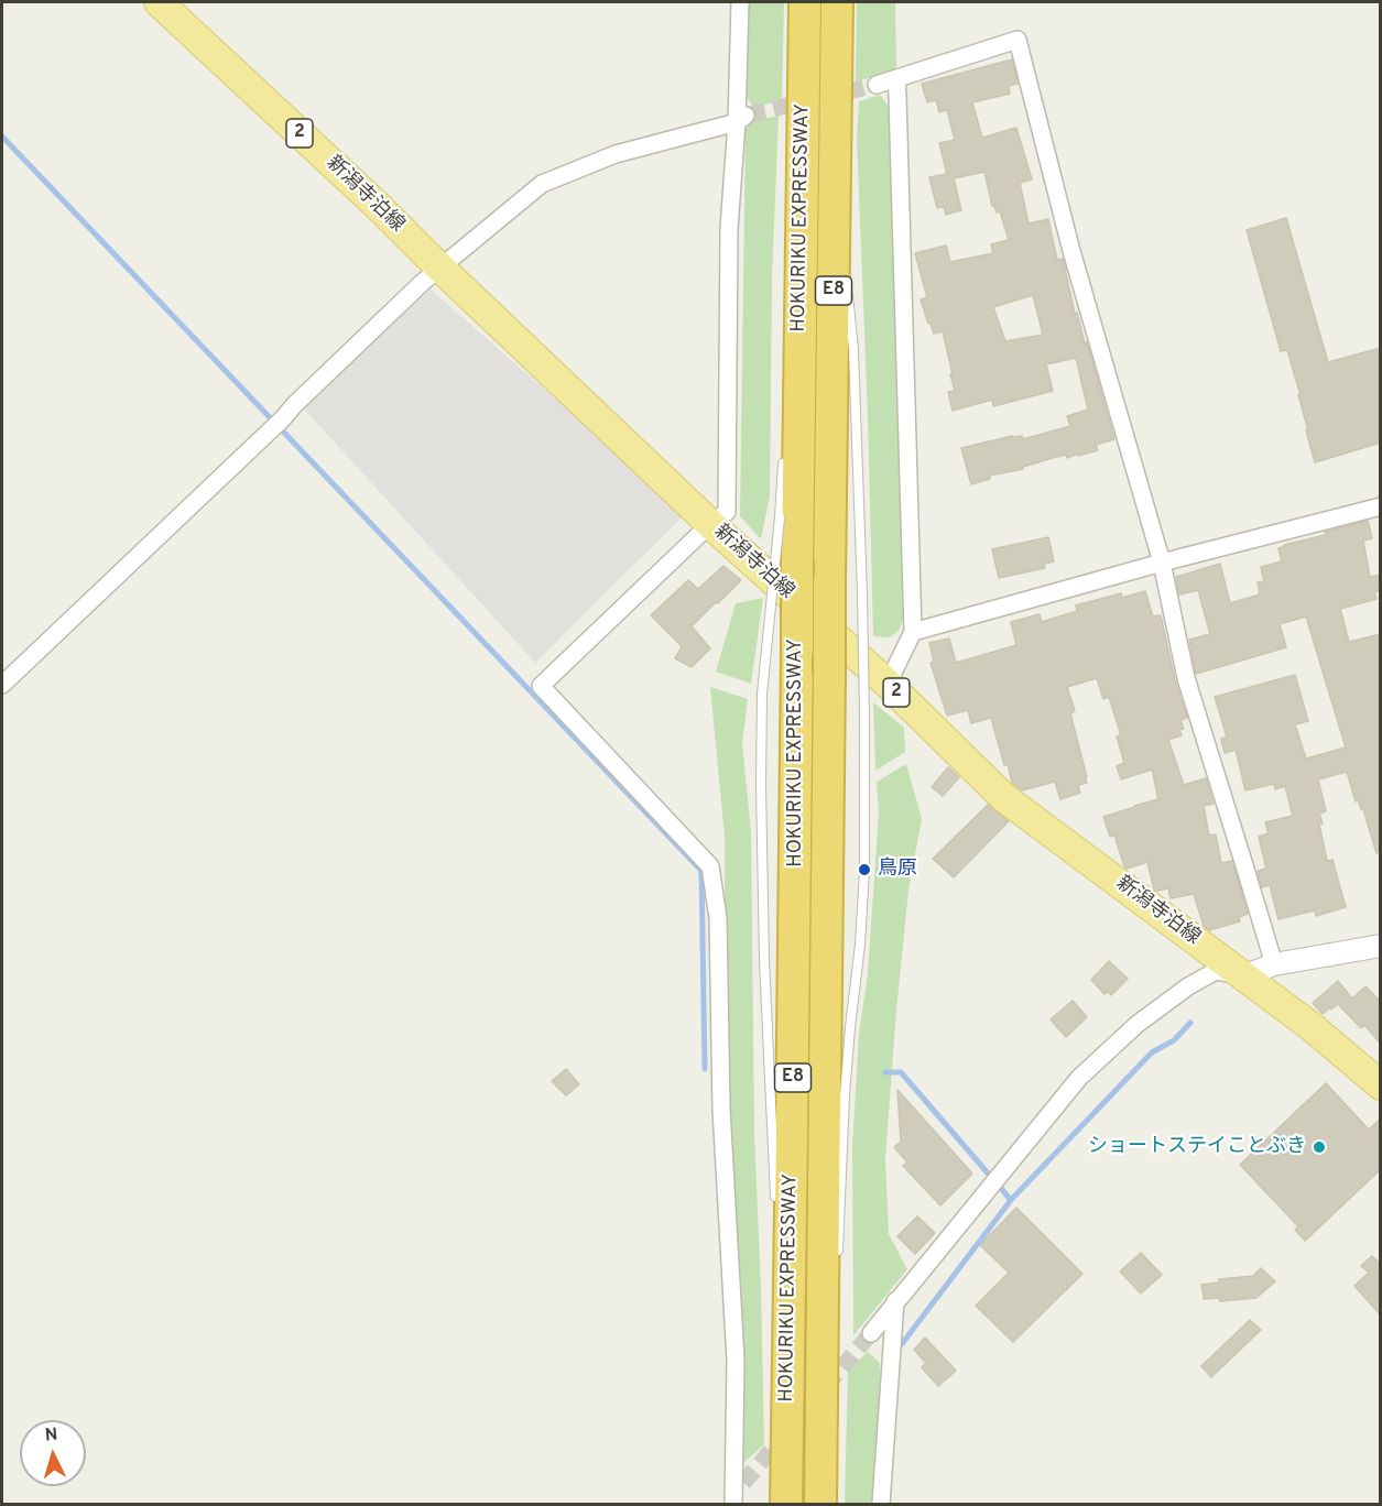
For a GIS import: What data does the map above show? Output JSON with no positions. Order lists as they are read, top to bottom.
{
  "streets": {
    "highway": ["HOKURIKU EXPRESSWAY", "E8"],
    "main road": ["2", "新潟寺泊線"]
  },
  "places": ["鳥原", "ショートステイことぶき"],
  "north": "top"
}
